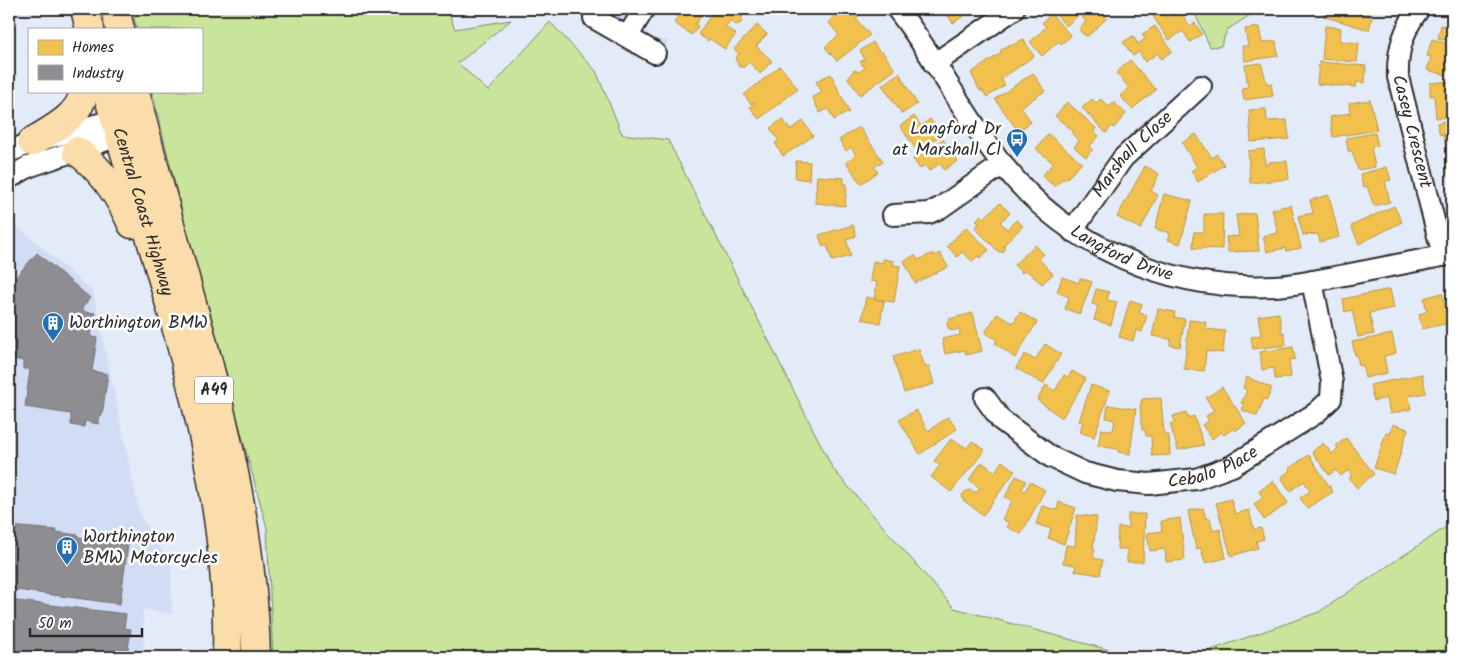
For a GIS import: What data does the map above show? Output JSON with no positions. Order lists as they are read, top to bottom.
{
  "streets": {
    "highway": ["Central Coast Highway", "A49"],
    "street": [
      "Casey Crescent",
      "Marshall Close",
      "Langford Drive",
      "Cebalo Place"
    ]
  },
  "crossings": [
    ["Casey Crescent", "Langford Drive"],
    ["Marshall Close", "Langford Drive"],
    ["Langford Drive", "Cebalo Place"]
  ],
  "places": {
    "bus stop": ["Langford Dr at Marshall Cl"],
    "building": ["Worthington BMW", "Worthington BMW Motorcycles"]
  },
  "legend": ["Homes", "Industry"],
  "scale_bar": "50 m"
}
